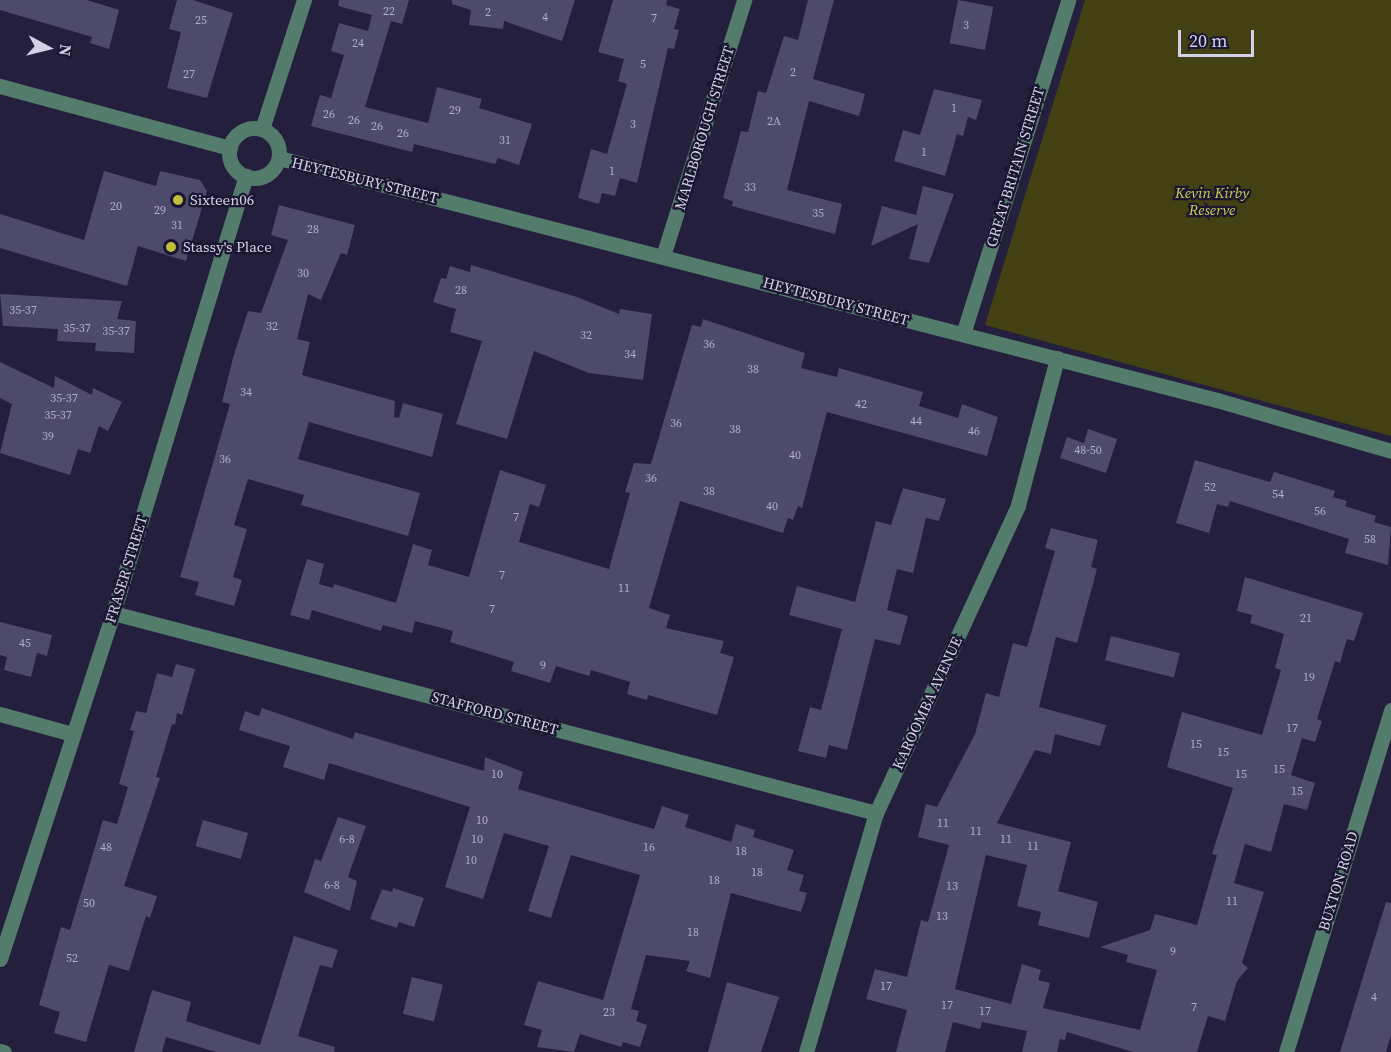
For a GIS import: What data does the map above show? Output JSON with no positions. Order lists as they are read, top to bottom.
{
  "streets": {
    "street": [
      "MARLBOROUGH STREET",
      "GREAT BRITAIN STREET",
      "HEYTESBURY STREET",
      "FRASER STREET",
      "KAROOMBA AVENUE",
      "STAFFORD STREET",
      "BUXTON ROAD"
    ]
  },
  "crossings": [
    ["MARLBOROUGH STREET", "HEYTESBURY STREET"],
    ["GREAT BRITAIN STREET", "HEYTESBURY STREET"],
    ["HEYTESBURY STREET", "FRASER STREET"],
    ["HEYTESBURY STREET", "KAROOMBA AVENUE"],
    ["FRASER STREET", "STAFFORD STREET"],
    ["KAROOMBA AVENUE", "STAFFORD STREET"]
  ],
  "parks": ["Kevin Kirby Reserve"],
  "places": ["Sixteen06", "Stassy's Place"],
  "house_numbers": [
    "22",
    "2",
    "4",
    "7",
    "25",
    "3",
    "24",
    "5",
    "2",
    "27",
    "1",
    "29",
    "26",
    "26",
    "2A",
    "3",
    "26",
    "26",
    "31",
    "1",
    "1",
    "33",
    "20",
    "29",
    "35",
    "31",
    "28",
    "30",
    "28",
    "35-37",
    "32",
    "35-37",
    "35-37",
    "32",
    "36",
    "34",
    "38",
    "34",
    "35-37",
    "42",
    "35-37",
    "44",
    "36",
    "38",
    "46",
    "39",
    "48-50",
    "40",
    "36",
    "36",
    "52",
    "38",
    "54",
    "40",
    "56",
    "7",
    "58",
    "7",
    "11",
    "7",
    "21",
    "45",
    "9",
    "19",
    "17",
    "15",
    "15",
    "15",
    "10",
    "15",
    "15",
    "10",
    "11",
    "11",
    "6-8",
    "10",
    "11",
    "11",
    "48",
    "16",
    "18",
    "10",
    "18",
    "18",
    "6-8",
    "13",
    "11",
    "50",
    "13",
    "18",
    "9",
    "52",
    "17",
    "4",
    "17",
    "7",
    "17",
    "23"
  ],
  "scale_bar": "20 m",
  "north": "right"
}
